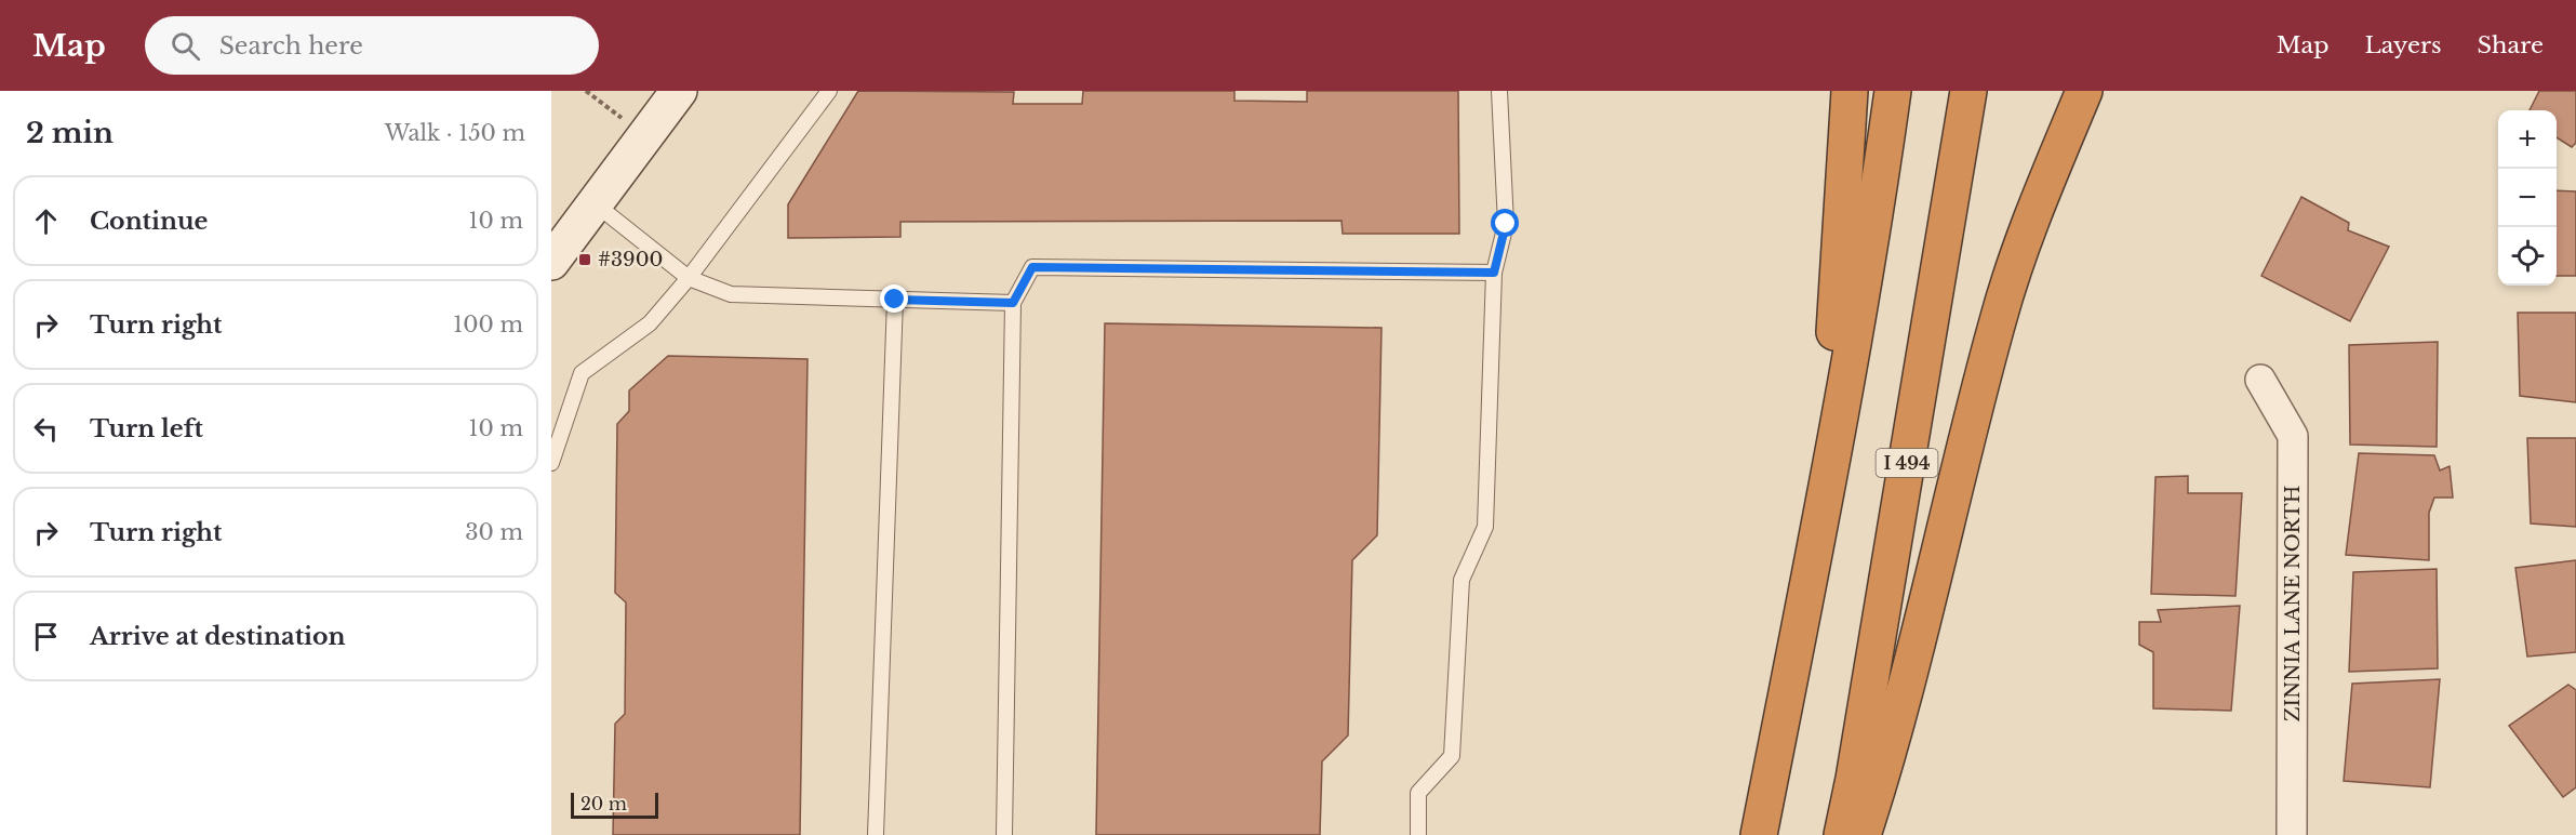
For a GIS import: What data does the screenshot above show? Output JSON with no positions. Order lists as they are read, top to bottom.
{
  "streets": {
    "highway": ["I 494"],
    "street": ["ZINNIA LANE NORTH"]
  },
  "places": {
    "transit": ["#3900"]
  },
  "scale_bar": "20 m",
  "page": {
    "header": "Map",
    "search": "Search here",
    "nav": ["Map", "Layers", "Share"],
    "heading": ["2 min", "Walk · 150 m"],
    "map_buttons": ["+", "−"],
    "list": [
      ["Continue", "10 m"],
      ["Turn right", "100 m"],
      ["Turn left", "10 m"],
      ["Turn right", "30 m"],
      "Arrive at destination"
    ],
    "scale": "20 m"
  }
}
